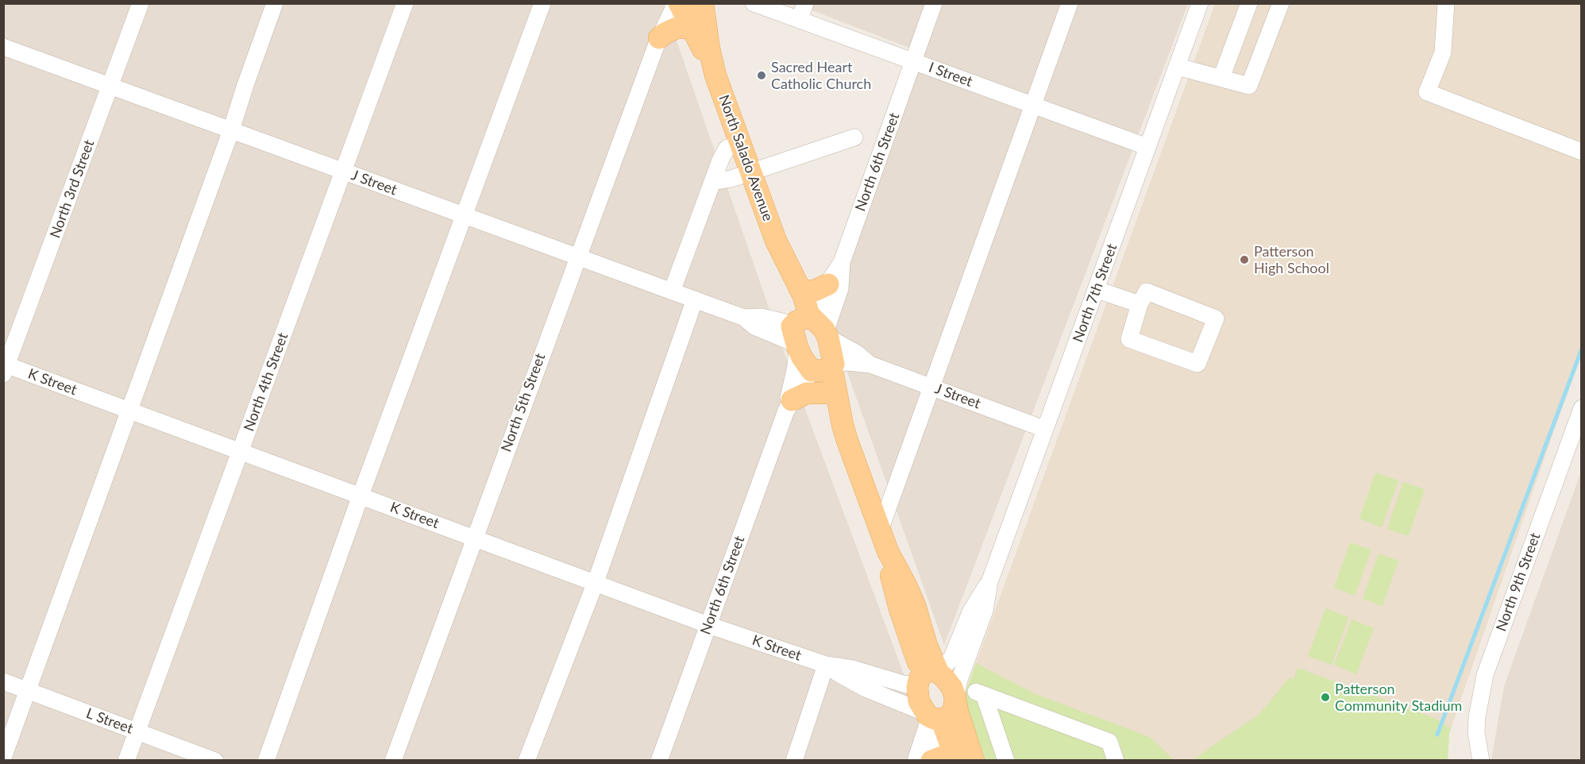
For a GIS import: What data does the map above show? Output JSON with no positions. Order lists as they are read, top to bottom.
{
  "streets": {
    "main road": ["North Salado Avenue"],
    "street": [
      "I Street",
      "North 6th Street",
      "J Street",
      "North 3rd Street",
      "North 7th Street",
      "K Street",
      "North 4th Street",
      "North 5th Street",
      "North 9th Street",
      "L Street"
    ]
  },
  "crossings": [
    ["I Street", "North 6th Street"],
    ["I Street", "North 7th Street"],
    ["North Salado Avenue", "North 6th Street"],
    ["North Salado Avenue", "J Street"],
    ["North Salado Avenue", "North 7th Street"],
    ["North Salado Avenue", "K Street"],
    ["North Salado Avenue", "North 5th Street"],
    ["North 6th Street", "J Street"],
    ["North 6th Street", "K Street"],
    ["J Street", "North 3rd Street"],
    ["J Street", "North 7th Street"],
    ["J Street", "North 4th Street"],
    ["J Street", "North 5th Street"],
    ["North 3rd Street", "K Street"],
    ["North 7th Street", "K Street"],
    ["K Street", "North 4th Street"],
    ["K Street", "North 5th Street"],
    ["North 4th Street", "L Street"]
  ],
  "places": ["Sacred Heart Catholic Church", "Patterson High School", "Patterson Community Stadium"]
}
